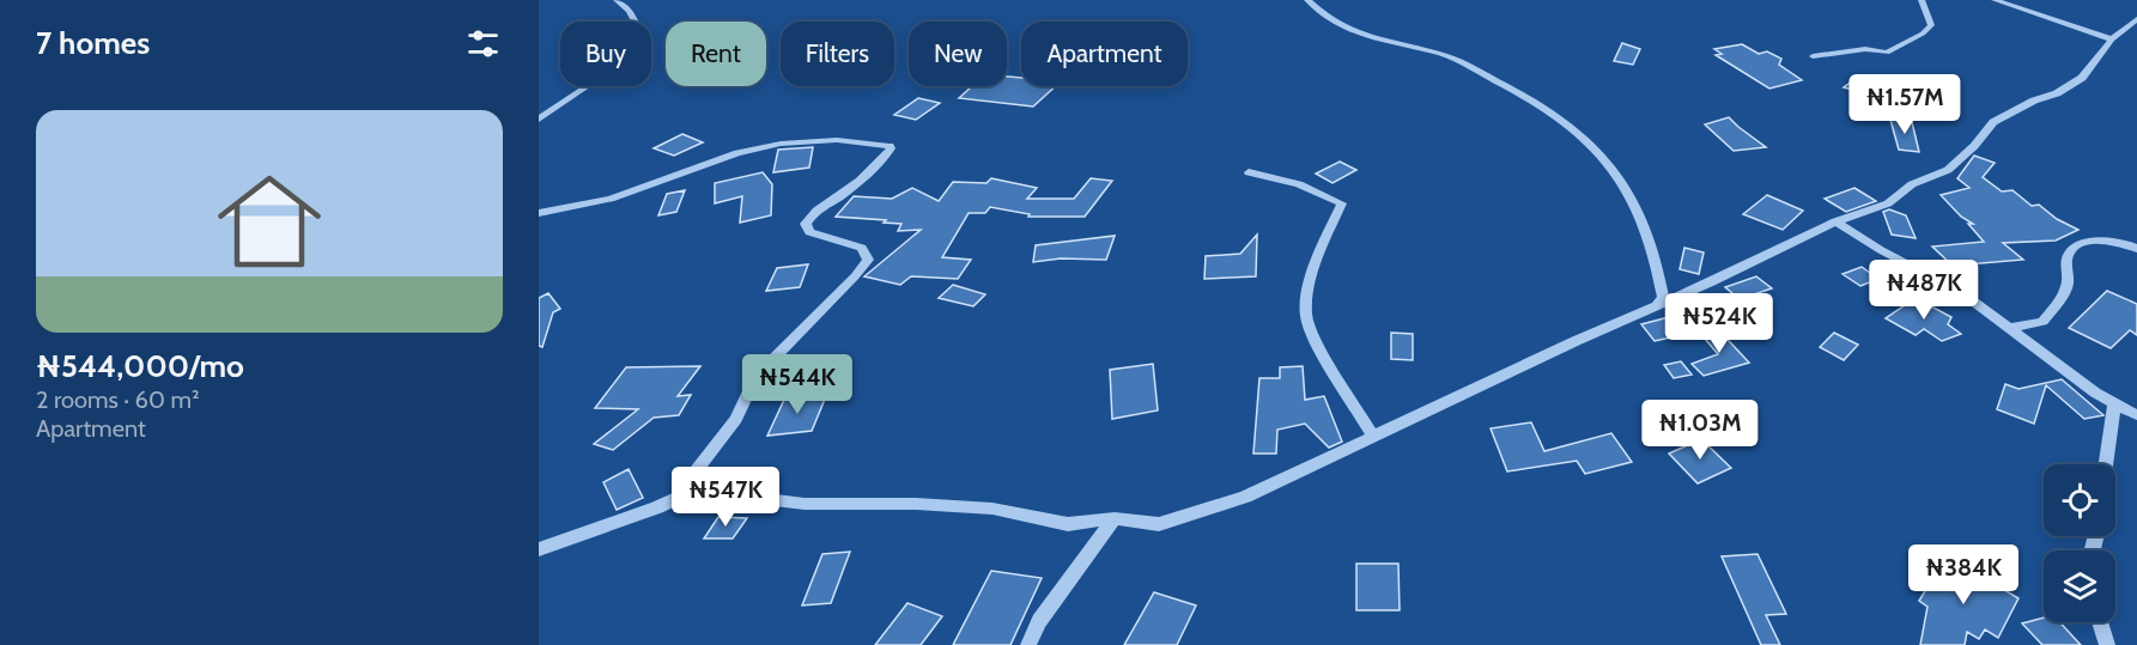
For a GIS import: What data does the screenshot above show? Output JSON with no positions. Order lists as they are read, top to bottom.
{
  "page": {
    "heading": "7 homes",
    "chip": [
      "Buy",
      "Rent",
      "Filters",
      "New",
      "Apartment"
    ],
    "price": [
      "₦1.57M",
      "₦487K",
      "₦524K",
      "₦544K",
      "₦1.03M",
      "₦547K",
      "₦384K"
    ],
    "list": [
      {
        "name": "₦544,000/mo",
        "note": "2 rooms · 60 m² · Apartment"
      }
    ]
  }
}
